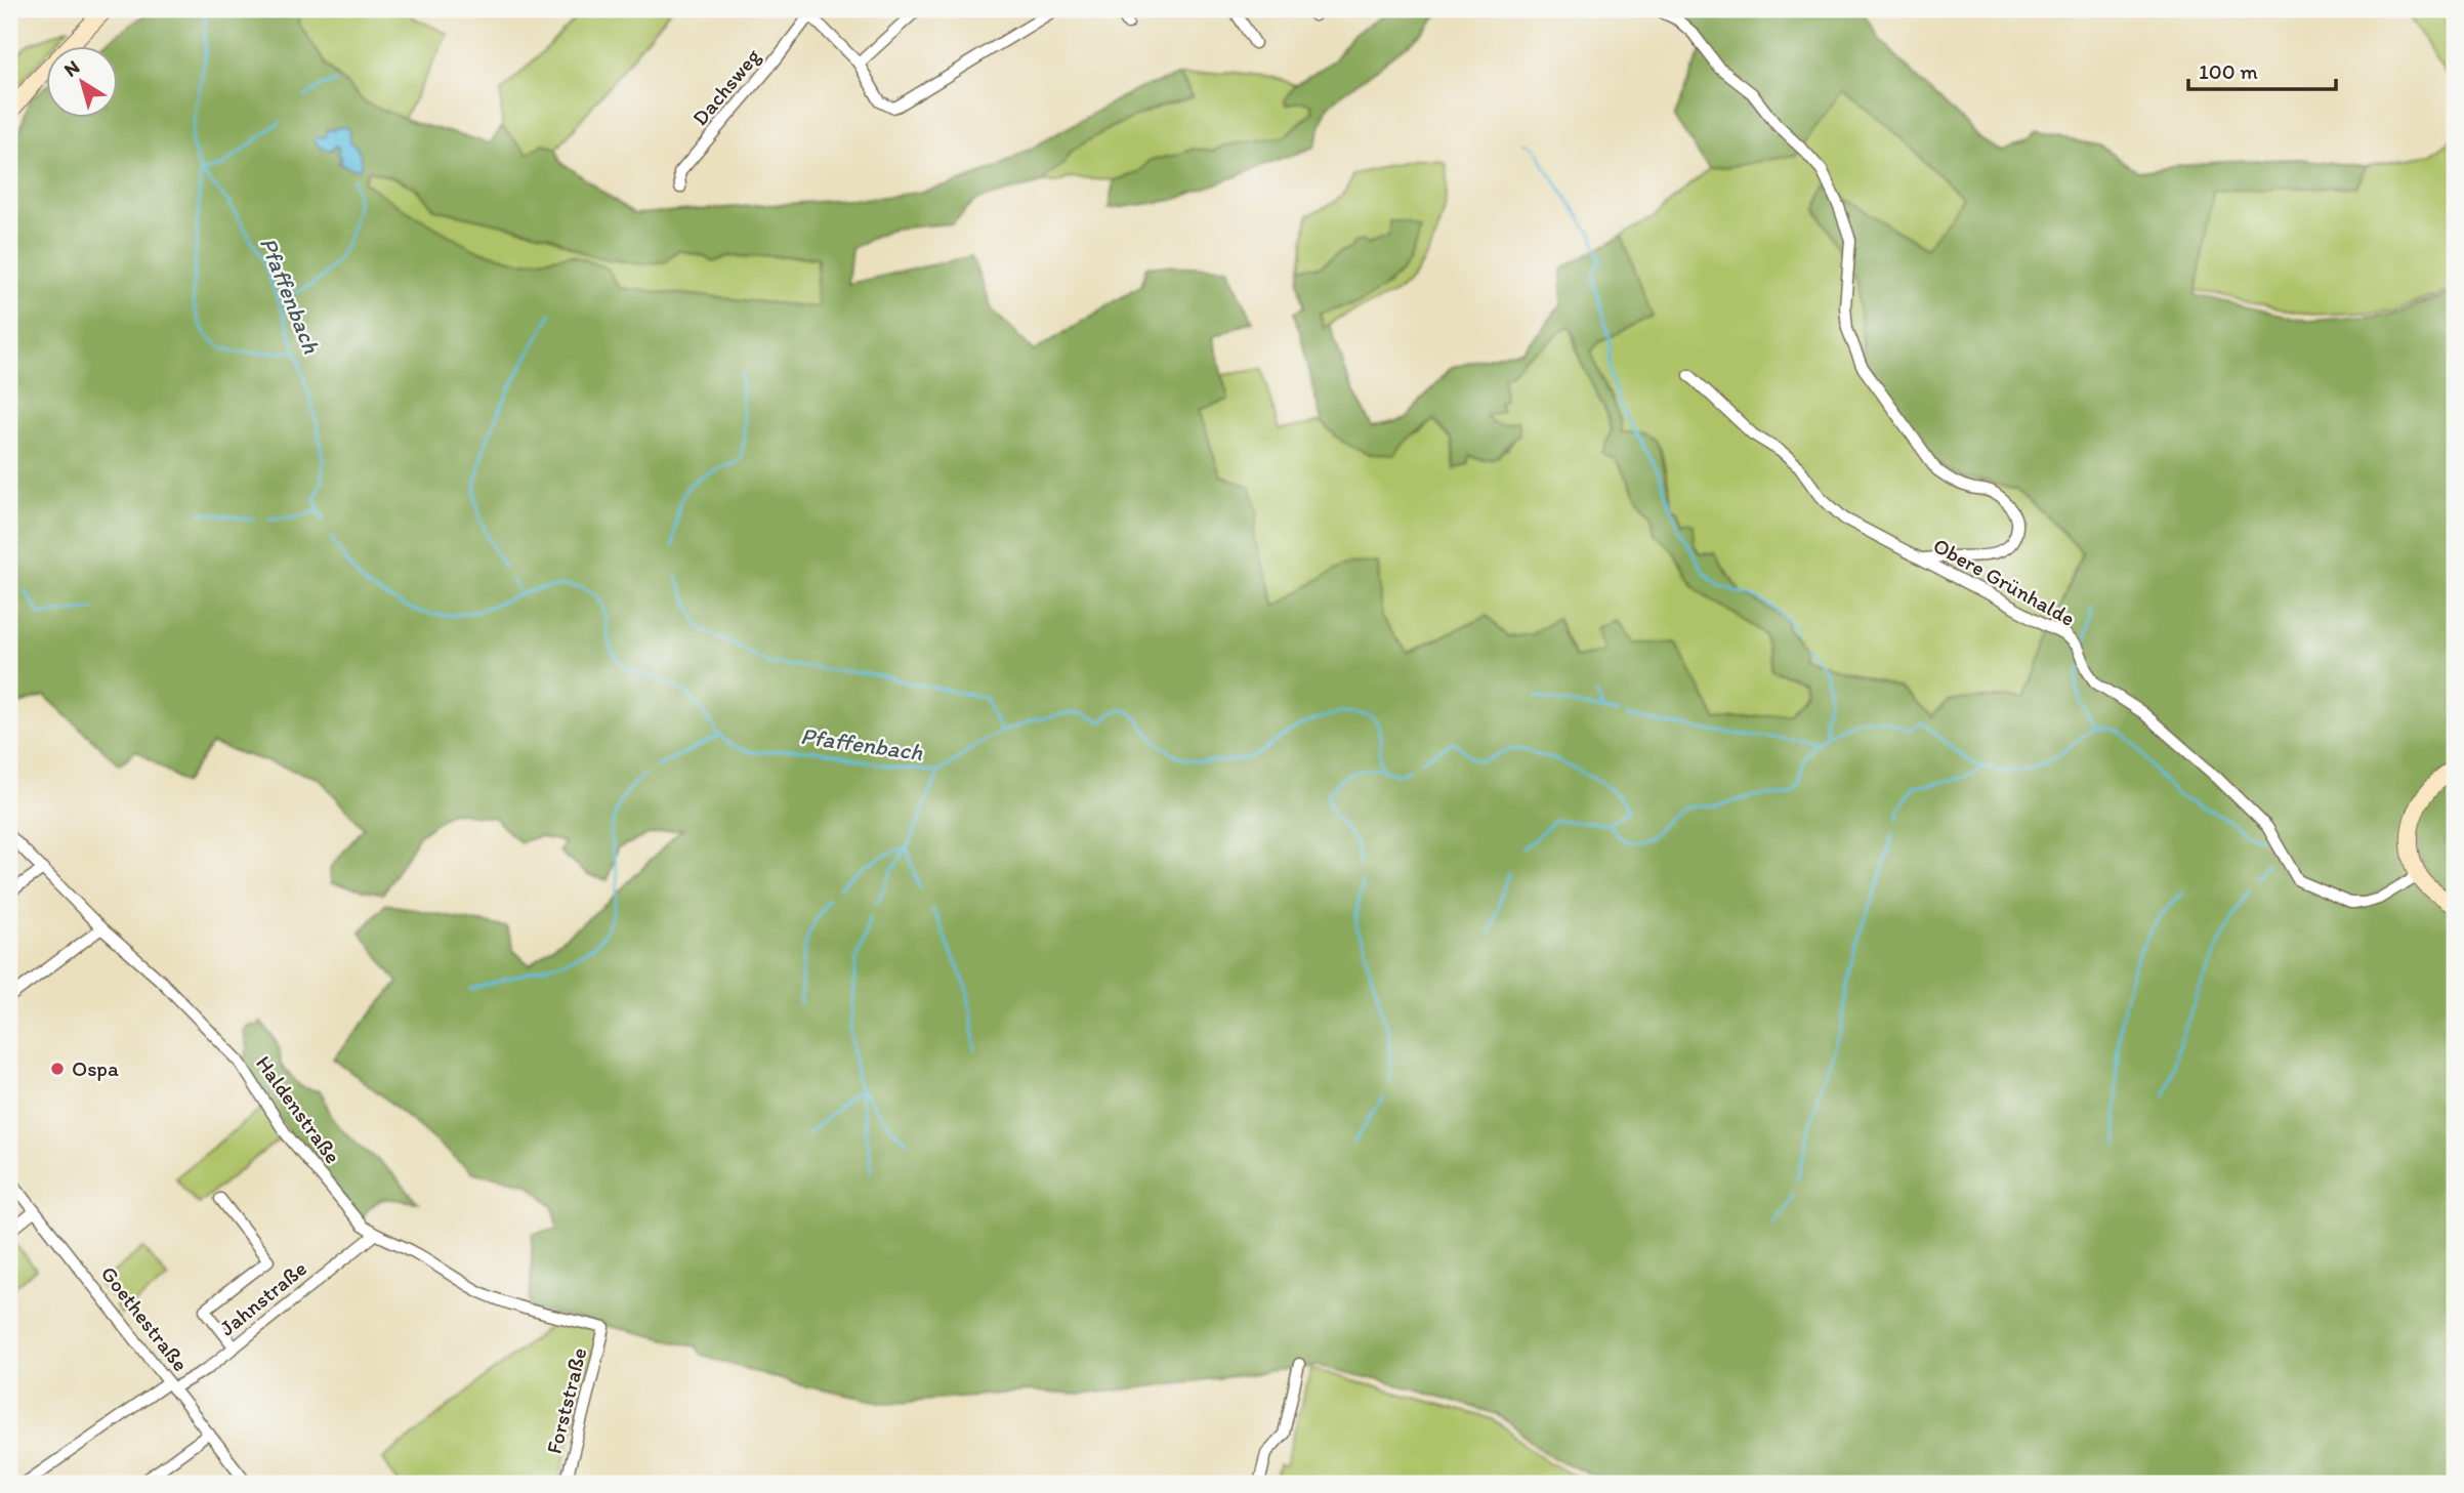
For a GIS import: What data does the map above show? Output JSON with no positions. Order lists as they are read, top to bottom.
{
  "streets": {
    "street": [
      "Dachsweg",
      "Obere Grünhalde",
      "Haldenstraße",
      "Jahnstraße",
      "Goethestraße",
      "Forststraße"
    ]
  },
  "crossings": [
    ["Haldenstraße", "Jahnstraße"],
    ["Haldenstraße", "Forststraße"],
    ["Jahnstraße", "Goethestraße"]
  ],
  "water": ["Pfaffenbach"],
  "places": ["Ospa"],
  "scale_bar": "100 m",
  "north": "top left"
}
